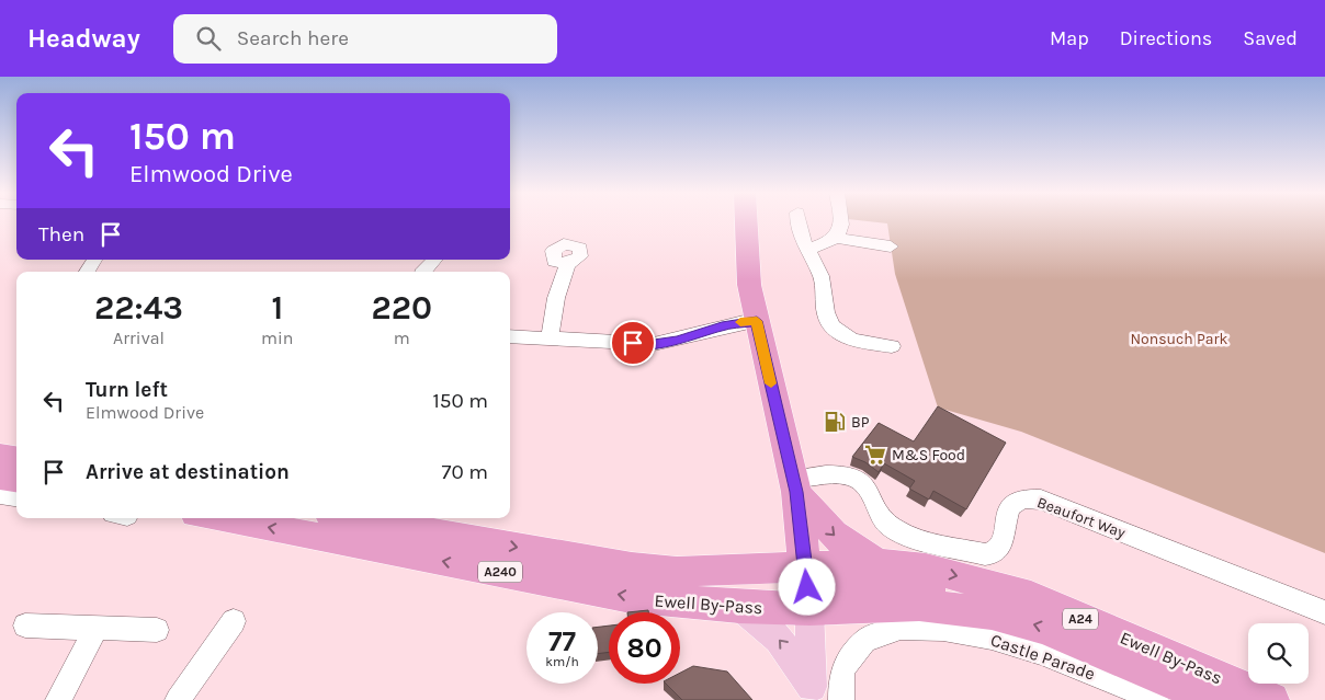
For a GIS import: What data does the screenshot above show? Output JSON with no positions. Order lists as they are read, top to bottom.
{
  "streets": {
    "highway": ["A240", "Ewell By-Pass", "A24"],
    "street": ["Beaufort Way", "Castle Parade"]
  },
  "crossings": [
    ["Ewell By-Pass", "Castle Parade"]
  ],
  "parks": ["Nonsuch Park"],
  "places": {
    "fuel station": ["BP"],
    "supermarket": ["M&S Food"]
  },
  "page": {
    "header": "Headway",
    "search": "Search here",
    "nav": ["Map", "Directions", "Saved"],
    "turn": ["150 m", "Elmwood Drive"],
    "then": "Then",
    "eta": [
      "22:43",
      "Arrival",
      "1",
      "min",
      "220",
      "m"
    ],
    "list": [
      {
        "name": "Turn left",
        "note": "Elmwood Drive",
        "value": "150 m"
      },
      {
        "name": "Arrive at destination",
        "value": "70 m"
      }
    ],
    "speed": "77 km/h",
    "limit": "80"
  }
}
